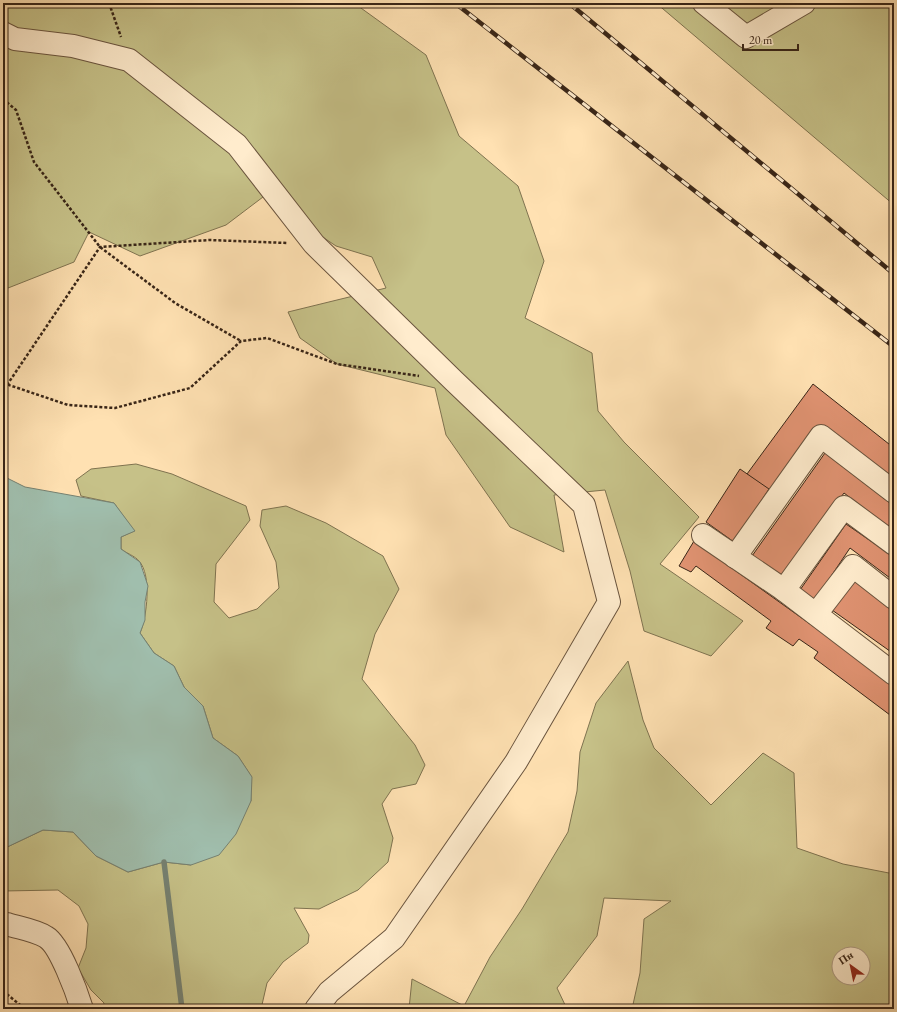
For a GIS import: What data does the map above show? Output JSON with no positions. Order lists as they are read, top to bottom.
{
  "scale_bar": "20 m",
  "north": "top left"
}
